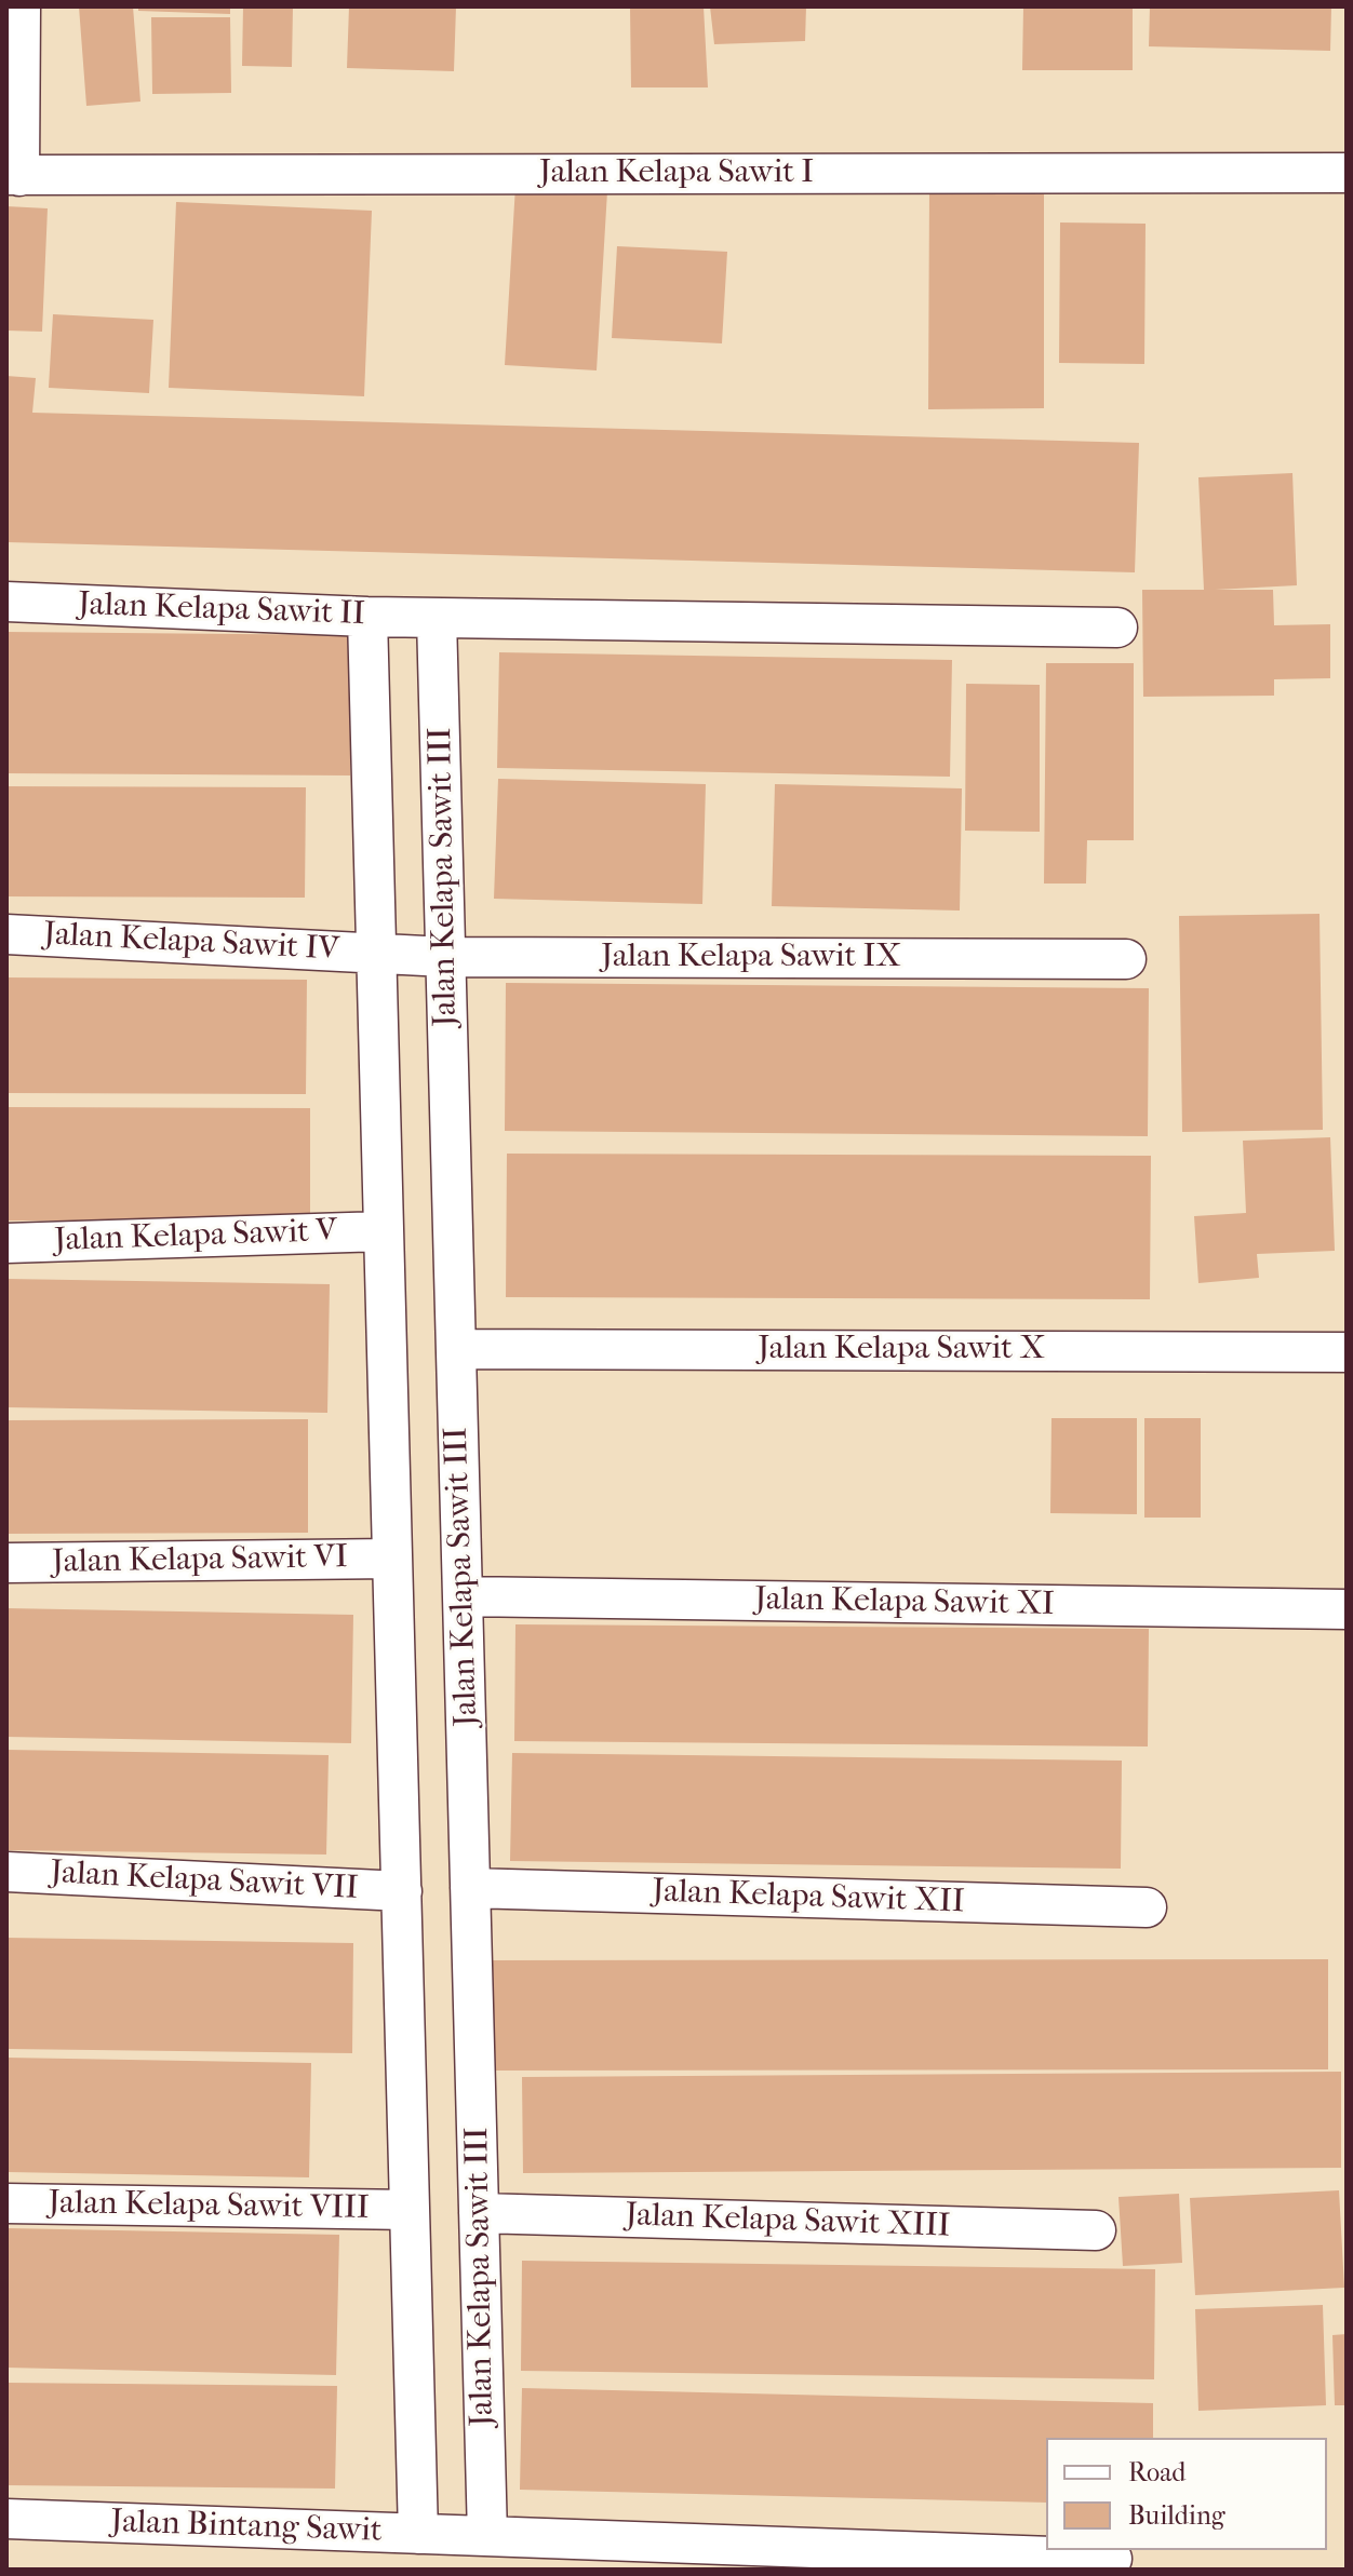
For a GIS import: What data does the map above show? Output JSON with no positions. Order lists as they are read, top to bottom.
{
  "streets": {
    "street": [
      "Jalan Kelapa Sawit I",
      "Jalan Kelapa Sawit II",
      "Jalan Kelapa Sawit III",
      "Jalan Kelapa Sawit IV",
      "Jalan Kelapa Sawit IX",
      "Jalan Kelapa Sawit V",
      "Jalan Kelapa Sawit X",
      "Jalan Kelapa Sawit VI",
      "Jalan Kelapa Sawit XI",
      "Jalan Kelapa Sawit VII",
      "Jalan Kelapa Sawit XII",
      "Jalan Kelapa Sawit VIII",
      "Jalan Kelapa Sawit XIII",
      "Jalan Bintang Sawit"
    ]
  },
  "crossings": [
    ["Jalan Kelapa Sawit II", "Jalan Kelapa Sawit III"],
    ["Jalan Kelapa Sawit III", "Jalan Kelapa Sawit IV"],
    ["Jalan Kelapa Sawit III", "Jalan Kelapa Sawit IX"],
    ["Jalan Kelapa Sawit III", "Jalan Kelapa Sawit V"],
    ["Jalan Kelapa Sawit III", "Jalan Kelapa Sawit X"],
    ["Jalan Kelapa Sawit III", "Jalan Kelapa Sawit VI"],
    ["Jalan Kelapa Sawit III", "Jalan Kelapa Sawit XI"],
    ["Jalan Kelapa Sawit III", "Jalan Kelapa Sawit VII"],
    ["Jalan Kelapa Sawit III", "Jalan Kelapa Sawit XII"],
    ["Jalan Kelapa Sawit III", "Jalan Kelapa Sawit VIII"],
    ["Jalan Kelapa Sawit III", "Jalan Kelapa Sawit XIII"],
    ["Jalan Kelapa Sawit III", "Jalan Bintang Sawit"],
    ["Jalan Kelapa Sawit IV", "Jalan Kelapa Sawit IX"]
  ],
  "legend": ["Road", "Building"]
}
